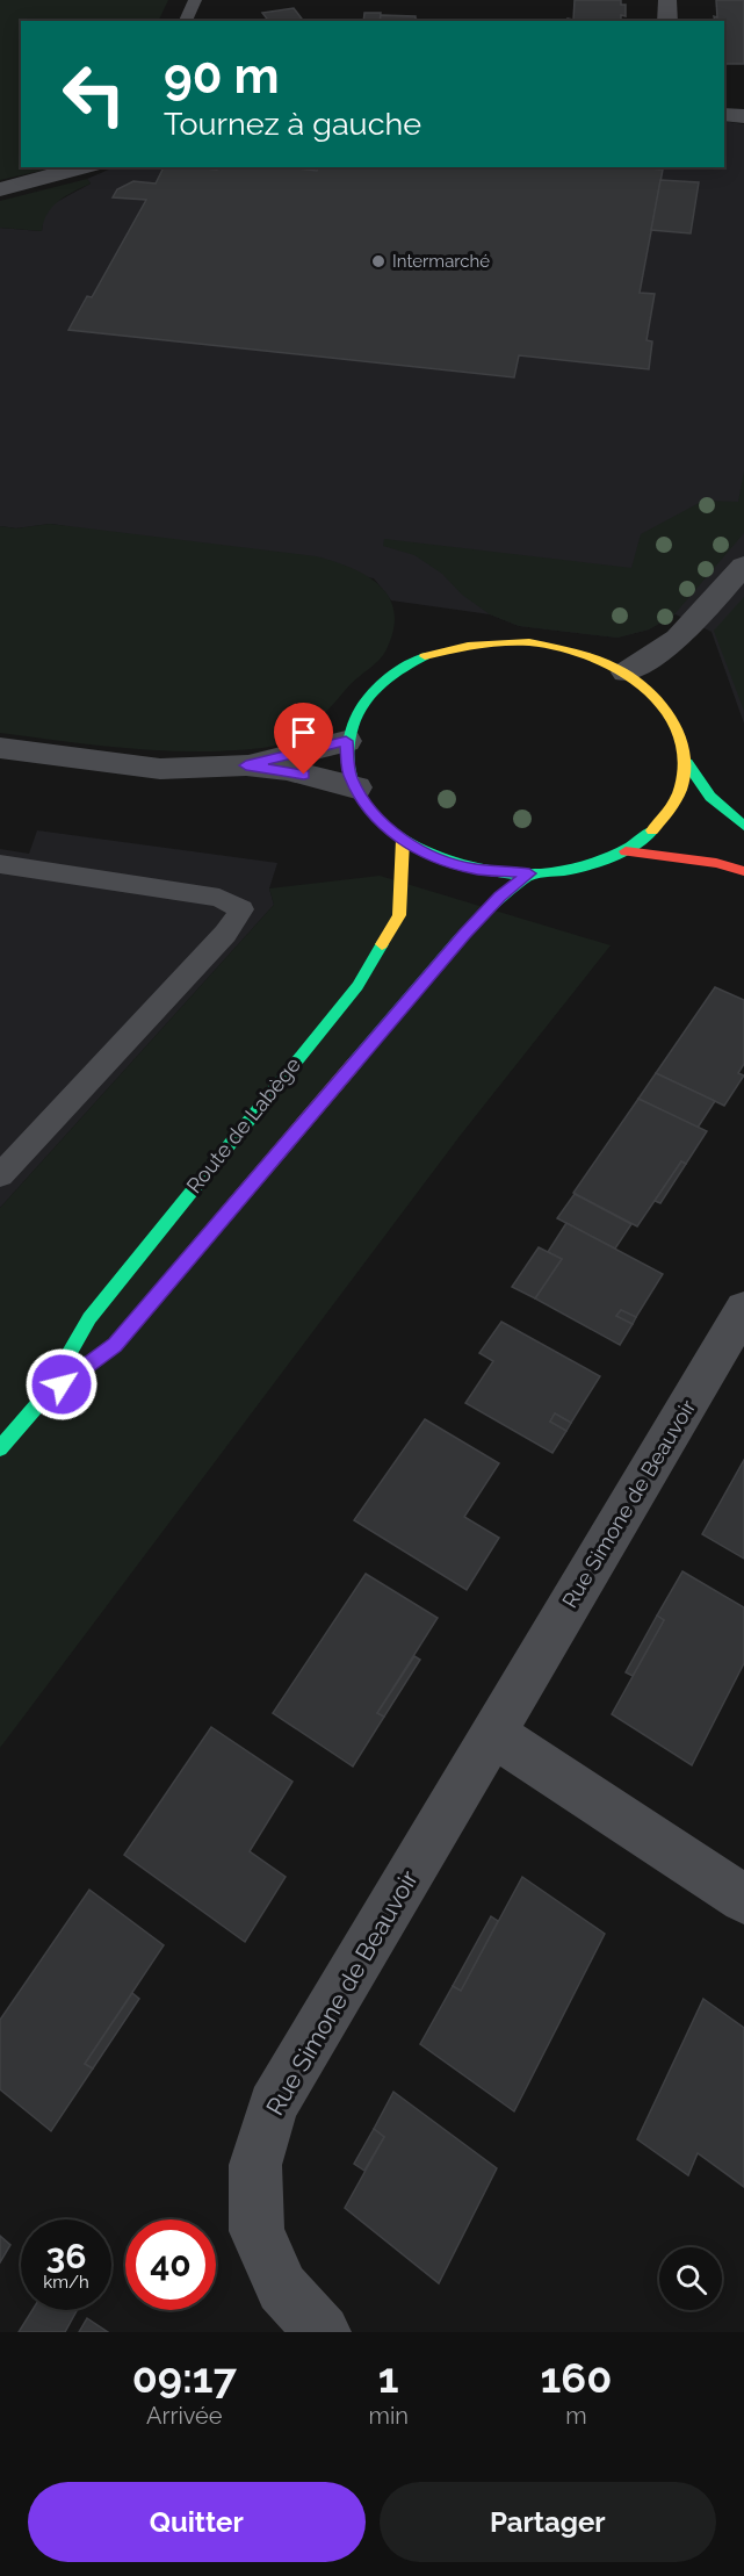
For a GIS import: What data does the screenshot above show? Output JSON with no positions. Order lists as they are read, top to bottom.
{
  "streets": {
    "street": ["Route de Labège", "Rue Simone de Beauvoir"]
  },
  "places": ["Intermarché"],
  "page": {
    "turn": ["90 m", "Tournez à gauche"],
    "speed": "36 km/h",
    "limit": "40",
    "eta": [
      "09:17",
      "Arrivée",
      "1",
      "min",
      "160",
      "m"
    ],
    "buttons": ["Quitter", "Partager"]
  }
}
